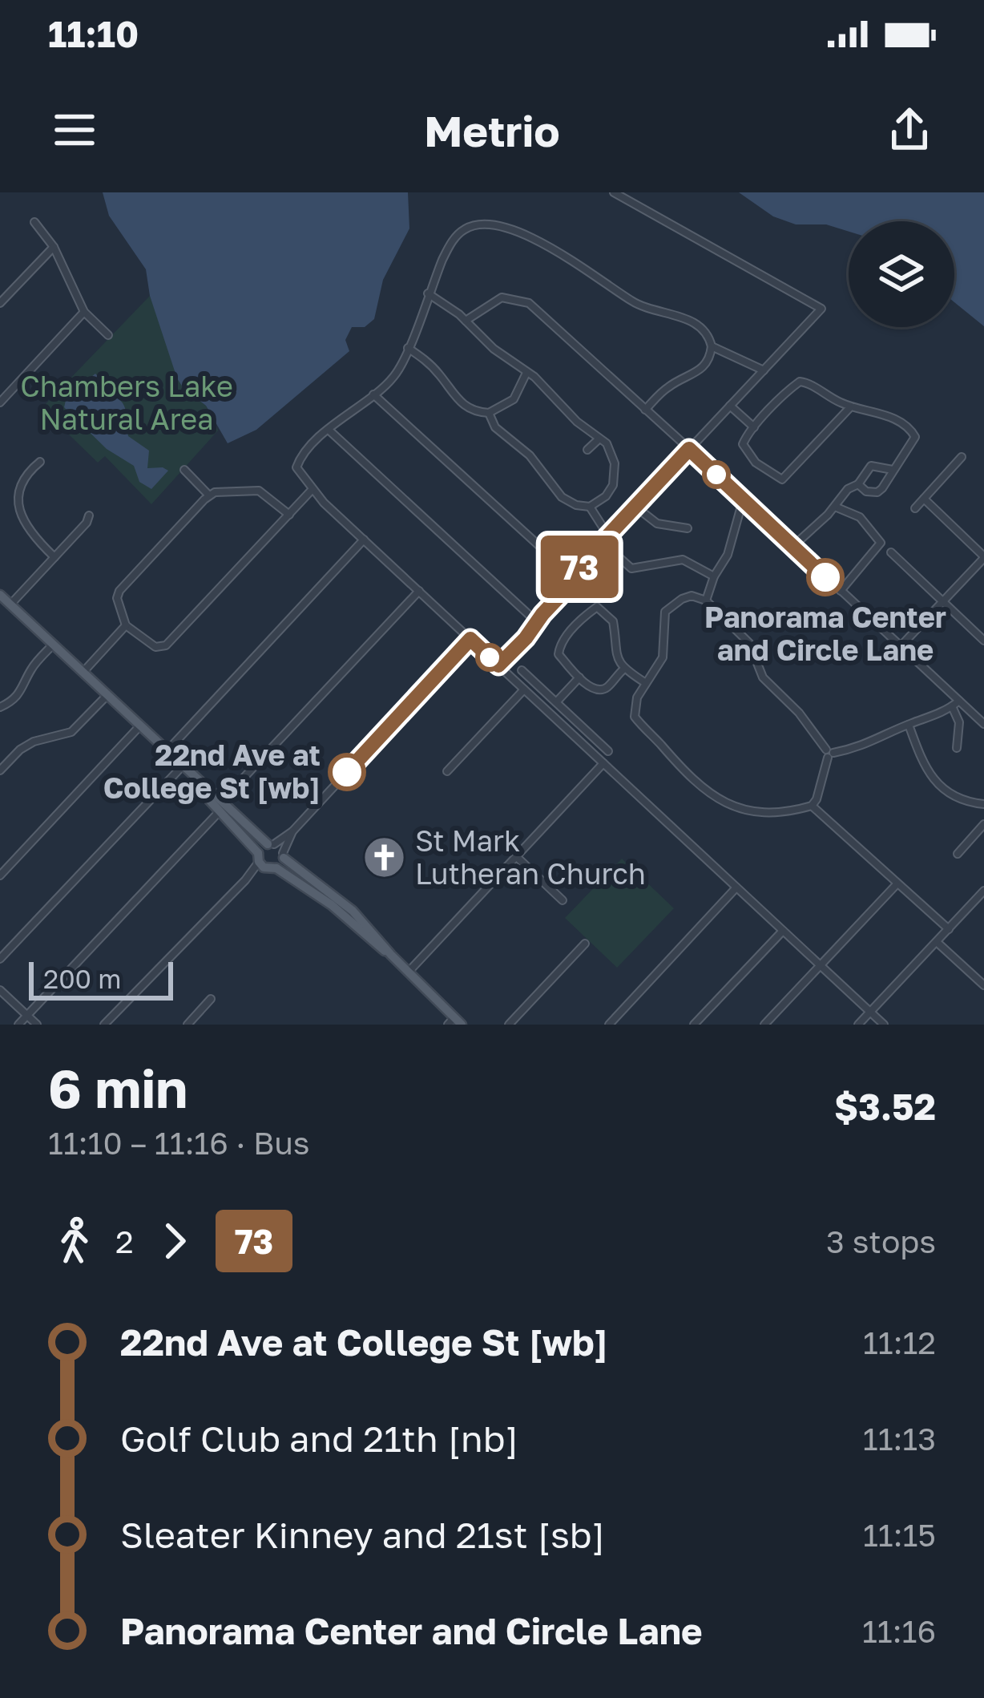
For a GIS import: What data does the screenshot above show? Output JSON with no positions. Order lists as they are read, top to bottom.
{
  "parks": ["Chambers Lake Natural Area"],
  "places": {
    "other": ["Panorama Center and Circle Lane", "22nd Ave at College St [wb]"],
    "church": ["St Mark Lutheran Church"]
  },
  "lines": ["bus line 73"],
  "scale_bar": "200 m",
  "page": {
    "status": "11:10",
    "header": "Metrio",
    "on_map": "73",
    "scale": "200 m",
    "heading": ["6 min", "11:10 – 11:16 · Bus", "$3.52"],
    "legs": ["2", "73", "3 stops"],
    "list": [
      {
        "name": "22nd Ave at College St [wb]",
        "value": "11:12"
      },
      {
        "name": "Golf Club and 21th [nb]",
        "value": "11:13"
      },
      {
        "name": "Sleater Kinney and 21st [sb]",
        "value": "11:15"
      },
      {
        "name": "Panorama Center and Circle Lane",
        "value": "11:16"
      }
    ]
  }
}
